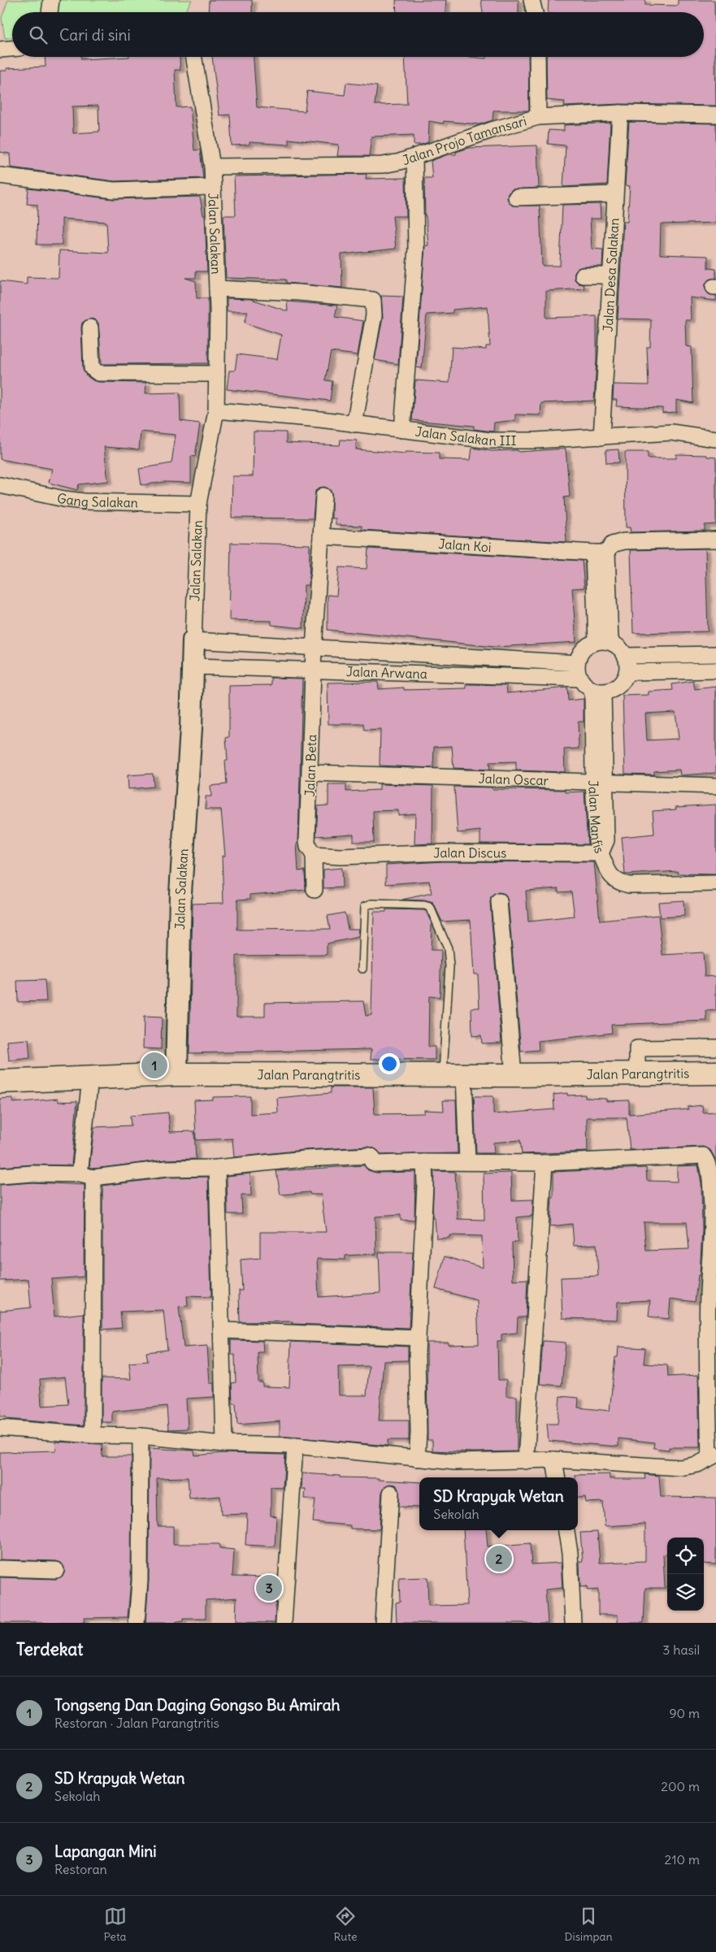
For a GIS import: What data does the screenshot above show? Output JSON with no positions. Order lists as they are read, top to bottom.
{
  "streets": {
    "main road": ["Jalan Parangtritis"],
    "street": [
      "Jalan Projo Tamansari",
      "Jalan Salakan",
      "Jalan Desa Salakan",
      "Jalan Salakan III",
      "Gang Salakan",
      "Jalan Koi",
      "Jalan Arwana",
      "Jalan Beta",
      "Jalan Oscar",
      "Jalan Manfis",
      "Jalan Discus"
    ]
  },
  "crossings": [
    ["Jalan Projo Tamansari", "Jalan Salakan"],
    ["Jalan Projo Tamansari", "Jalan Desa Salakan"],
    ["Jalan Salakan", "Jalan Salakan III"],
    ["Jalan Salakan", "Gang Salakan"],
    ["Jalan Salakan", "Jalan Arwana"],
    ["Jalan Salakan", "Jalan Parangtritis"],
    ["Jalan Desa Salakan", "Jalan Salakan III"],
    ["Jalan Arwana", "Jalan Beta"],
    ["Jalan Arwana", "Jalan Manfis"],
    ["Jalan Beta", "Jalan Oscar"],
    ["Jalan Beta", "Jalan Discus"],
    ["Jalan Oscar", "Jalan Manfis"],
    ["Jalan Manfis", "Jalan Discus"]
  ],
  "page": {
    "search": "Cari di sini",
    "pins": ["1", "2", "3"],
    "popup": ["SD Krapyak Wetan", "Sekolah"],
    "heading": ["Terdekat", "3 hasil"],
    "list": [
      {
        "mark": "1",
        "name": "Tongseng Dan Daging Gongso Bu Amirah",
        "note": "Restoran · Jalan Parangtritis",
        "value": "90 m"
      },
      {
        "mark": "2",
        "name": "SD Krapyak Wetan",
        "note": "Sekolah",
        "value": "200 m"
      },
      {
        "mark": "3",
        "name": "Lapangan Mini",
        "note": "Restoran",
        "value": "210 m"
      }
    ],
    "nav": ["Peta", "Rute", "Disimpan"]
  }
}
